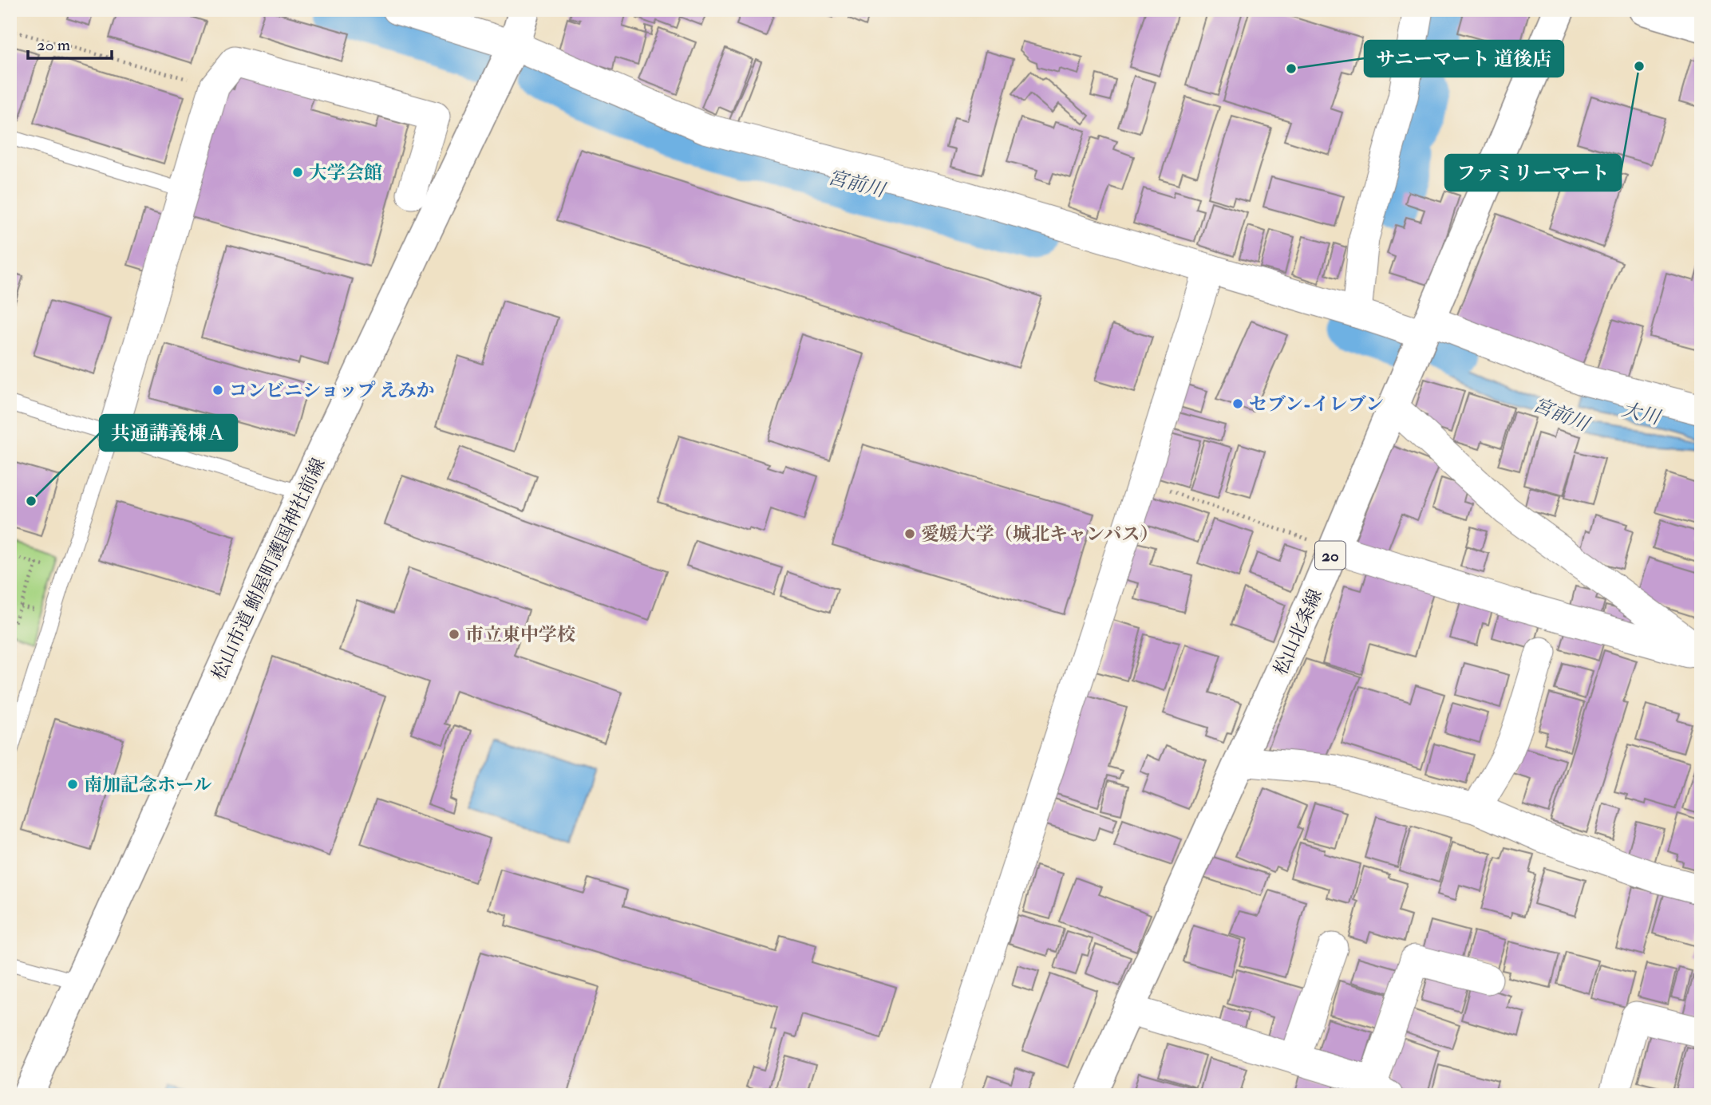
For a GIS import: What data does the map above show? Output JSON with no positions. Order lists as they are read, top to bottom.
{
  "streets": {
    "main road": ["20", "松山市道 鮒屋町護国神社前線", "松山北条線"]
  },
  "water": ["宮前川", "大川"],
  "places": [
    "ファミリーマート",
    "サニーマート 道後店",
    "大学会館",
    "コンビニショップ えみか",
    "セブン-イレブン",
    "共通講義棟Ａ",
    "愛媛大学（城北キャンパス）",
    "市立東中学校",
    "南加記念ホール"
  ],
  "scale_bar": "20 m"
}
